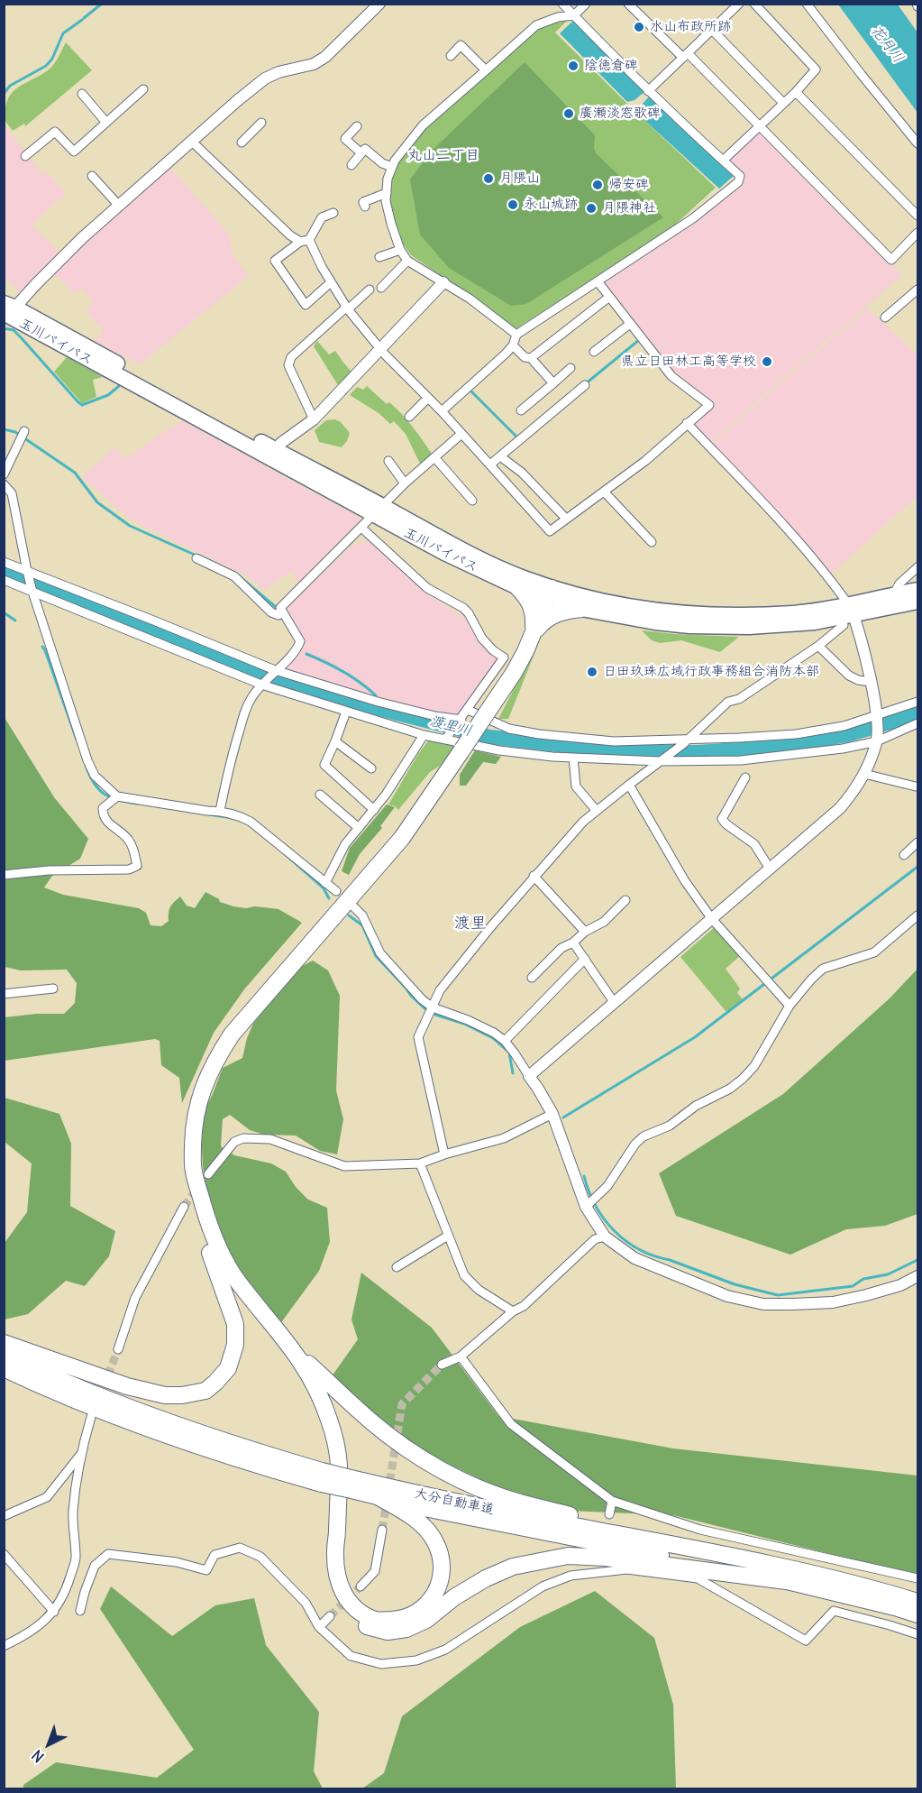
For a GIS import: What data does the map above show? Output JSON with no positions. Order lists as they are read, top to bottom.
{
  "streets": {
    "highway": ["玉川バイパス", "大分自動車道"]
  },
  "districts": ["丸山二丁目", "渡里"],
  "water": ["花月川", "渡里川"],
  "places": [
    "水山布政所跡",
    "陰徳倉碑",
    "廣瀬淡窓歌碑",
    "月隈山",
    "帰安碑",
    "永山城跡",
    "月隈神社",
    "県立日田林工高等学校",
    "日田玖珠広域行政事務組合消防本部"
  ],
  "north": "bottom left"
}
